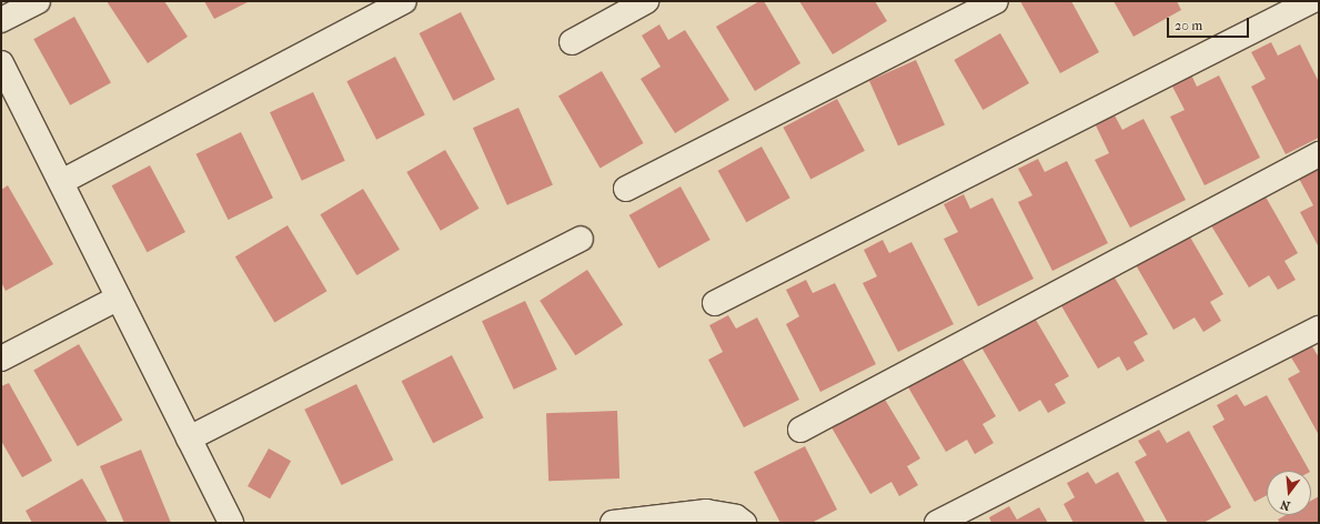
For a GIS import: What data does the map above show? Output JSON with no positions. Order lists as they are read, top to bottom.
{
  "scale_bar": "20 m",
  "north": "bottom"
}
